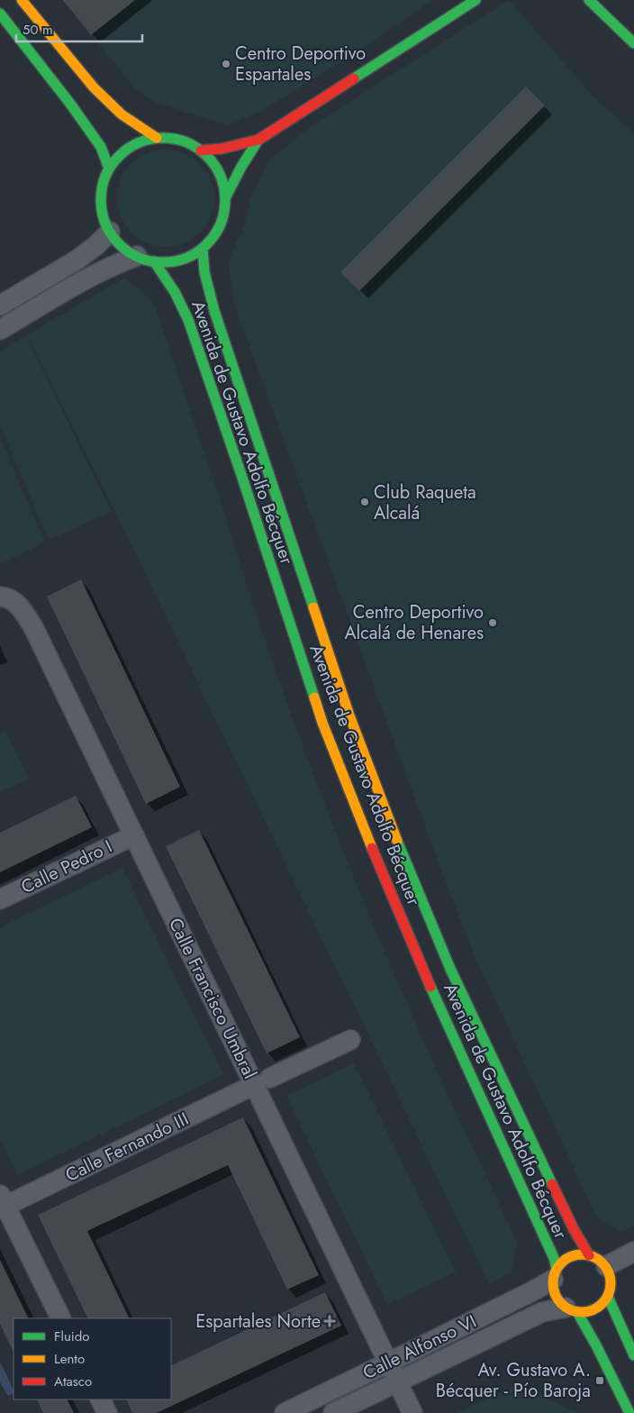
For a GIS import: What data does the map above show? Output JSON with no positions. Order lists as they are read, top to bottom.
{
  "streets": {
    "main road": ["Avenida de Gustavo Adolfo Bécquer"],
    "street": [
      "Calle Pedro I",
      "Calle Francisco Umbral",
      "Calle Fernando III",
      "Calle Alfonso VI"
    ]
  },
  "crossings": [
    ["Avenida de Gustavo Adolfo Bécquer", "Calle Alfonso VI"],
    ["Calle Pedro I", "Calle Francisco Umbral"],
    ["Calle Francisco Umbral", "Calle Fernando III"],
    ["Calle Francisco Umbral", "Calle Alfonso VI"]
  ],
  "places": {
    "other": ["Centro Deportivo Espartales", "Club Raqueta Alcalá", "Centro Deportivo Alcalá de Henares"],
    "health": ["Espartales Norte"],
    "transit": ["Av. Gustavo A. Bécquer - Pío Baroja"]
  },
  "legend": ["Fluido", "Lento", "Atasco"],
  "scale_bar": "50 m"
}
